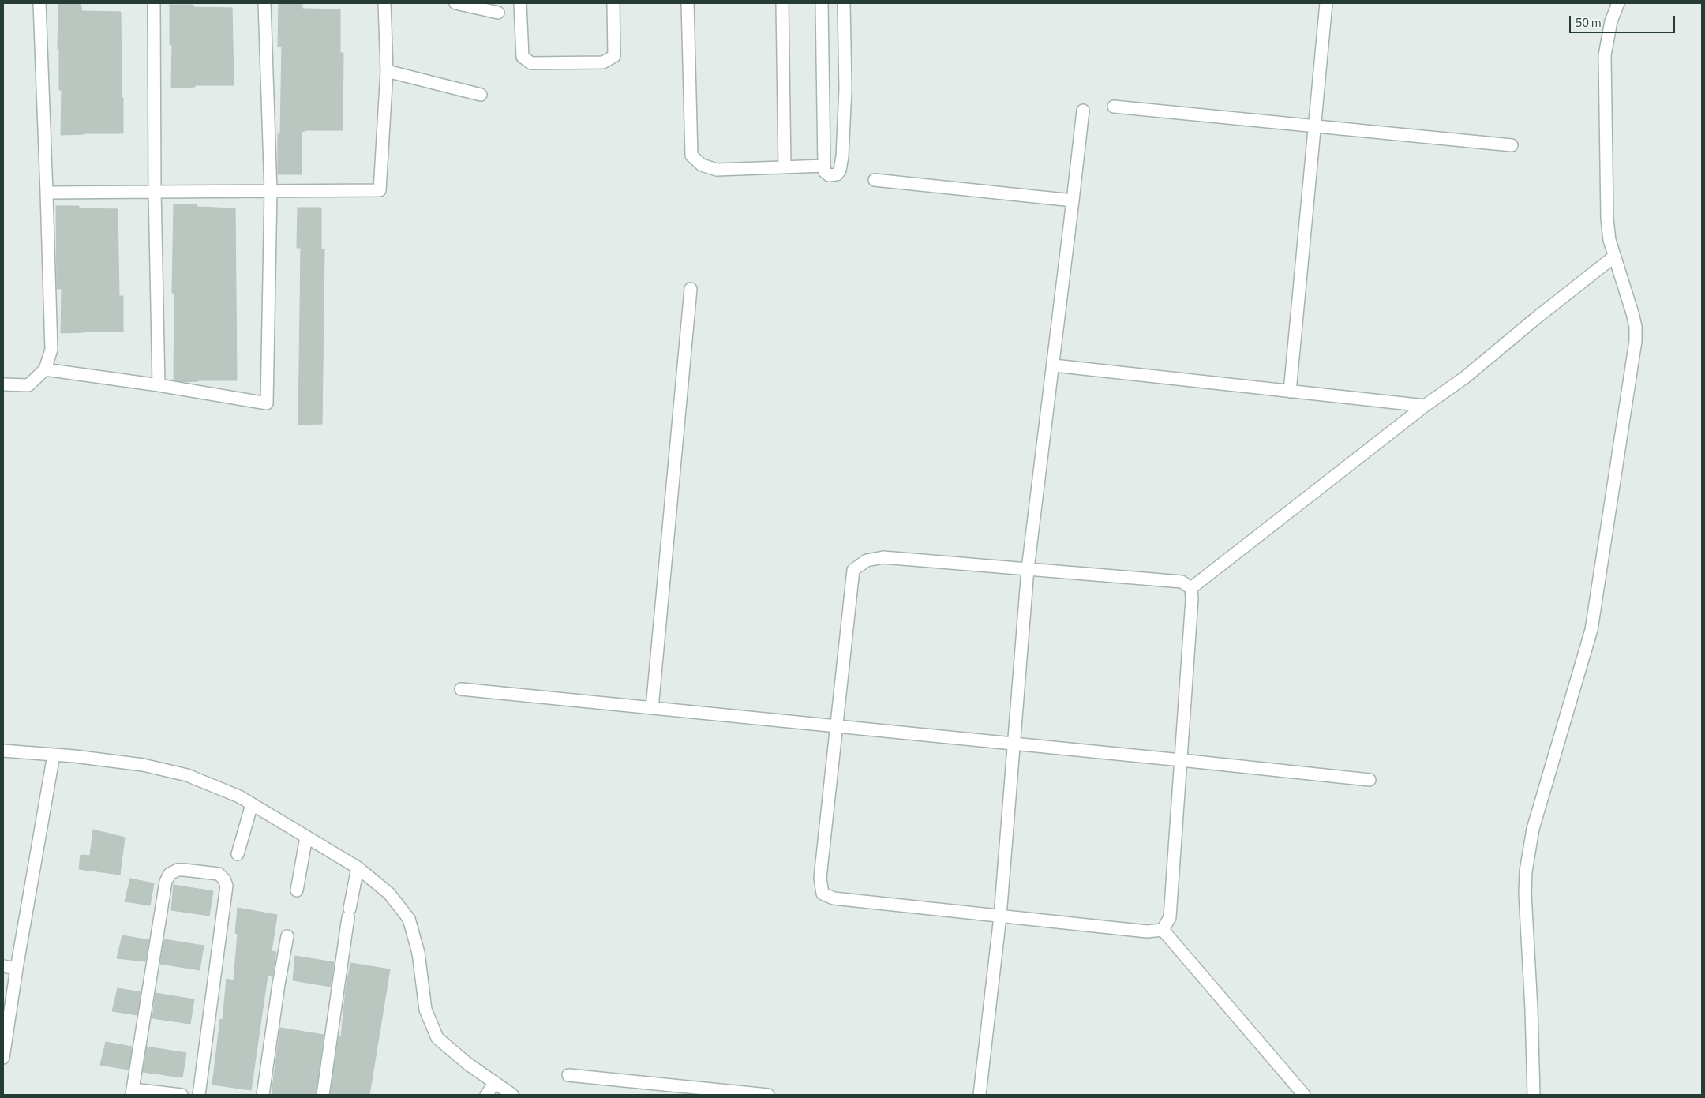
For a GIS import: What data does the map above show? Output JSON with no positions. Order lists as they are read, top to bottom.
{
  "scale_bar": "50 m"
}
